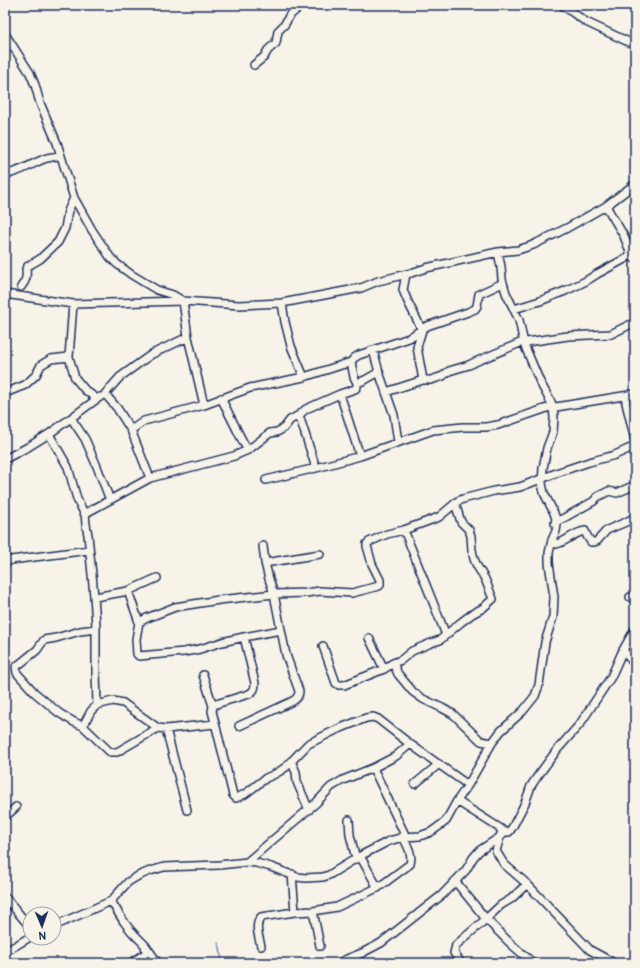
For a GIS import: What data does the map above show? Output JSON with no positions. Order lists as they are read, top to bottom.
{
  "north": "bottom"
}
